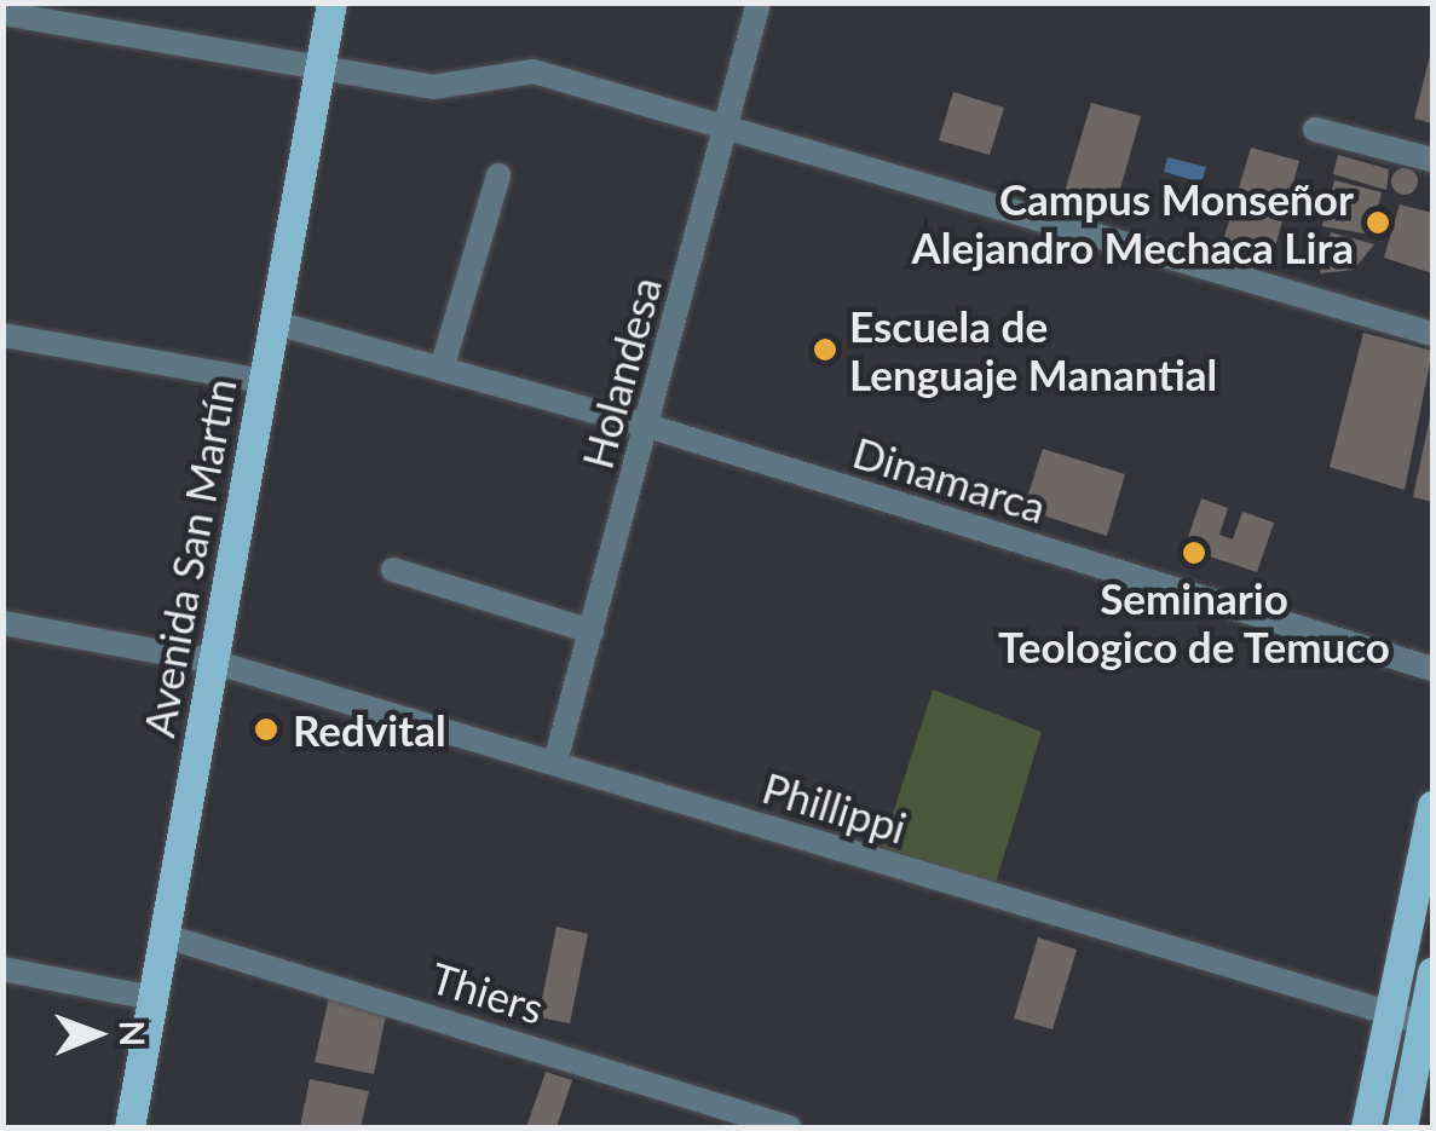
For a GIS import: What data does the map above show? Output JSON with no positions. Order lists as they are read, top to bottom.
{
  "streets": {
    "main road": ["Avenida San Martín"],
    "street": [
      "Holandesa",
      "Dinamarca",
      "Phillippi",
      "Thiers"
    ]
  },
  "crossings": [
    ["Holandesa", "Dinamarca"],
    ["Holandesa", "Phillippi"],
    ["Dinamarca", "Avenida San Martín"],
    ["Avenida San Martín", "Phillippi"],
    ["Avenida San Martín", "Thiers"]
  ],
  "places": [
    "Campus Monseñor Alejandro Mechaca Lira",
    "Escuela de Lenguaje Manantial",
    "Seminario Teologico de Temuco",
    "Redvital"
  ],
  "north": "right"
}
